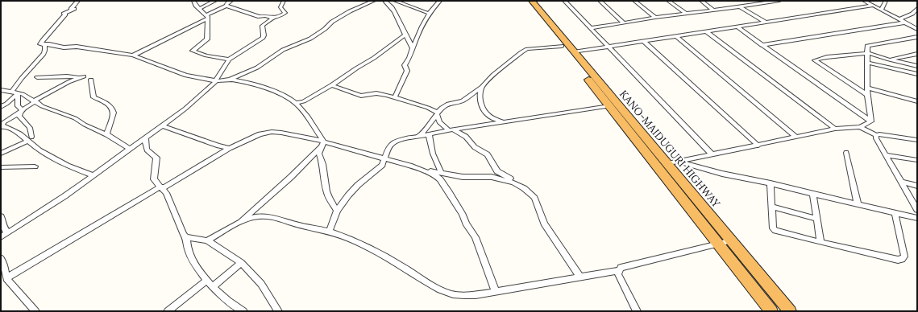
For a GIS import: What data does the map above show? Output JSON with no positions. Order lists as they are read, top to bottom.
{
  "streets": {
    "highway": ["KANO-MAIDUGURI HIGHWAY"]
  }
}
